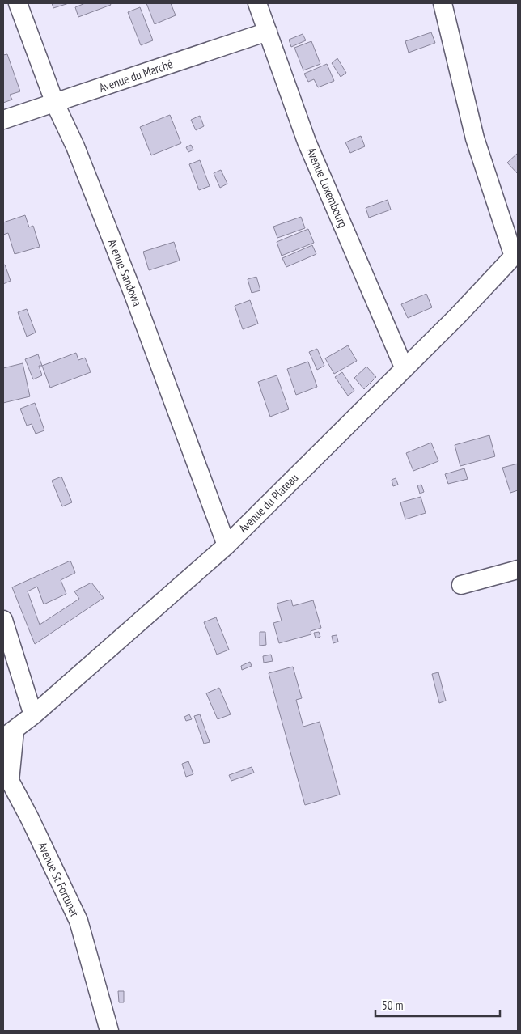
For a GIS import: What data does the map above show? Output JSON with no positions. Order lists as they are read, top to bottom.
{
  "streets": {
    "street": [
      "Avenue du Marché",
      "Avenue Luxembourg",
      "Avenue Sandowa",
      "Avenue du Plateau",
      "Avenue St Fortunat"
    ]
  },
  "crossings": [
    ["Avenue du Marché", "Avenue Luxembourg"],
    ["Avenue du Marché", "Avenue Sandowa"],
    ["Avenue Luxembourg", "Avenue du Plateau"],
    ["Avenue Sandowa", "Avenue du Plateau"],
    ["Avenue du Plateau", "Avenue St Fortunat"]
  ],
  "scale_bar": "50 m"
}
